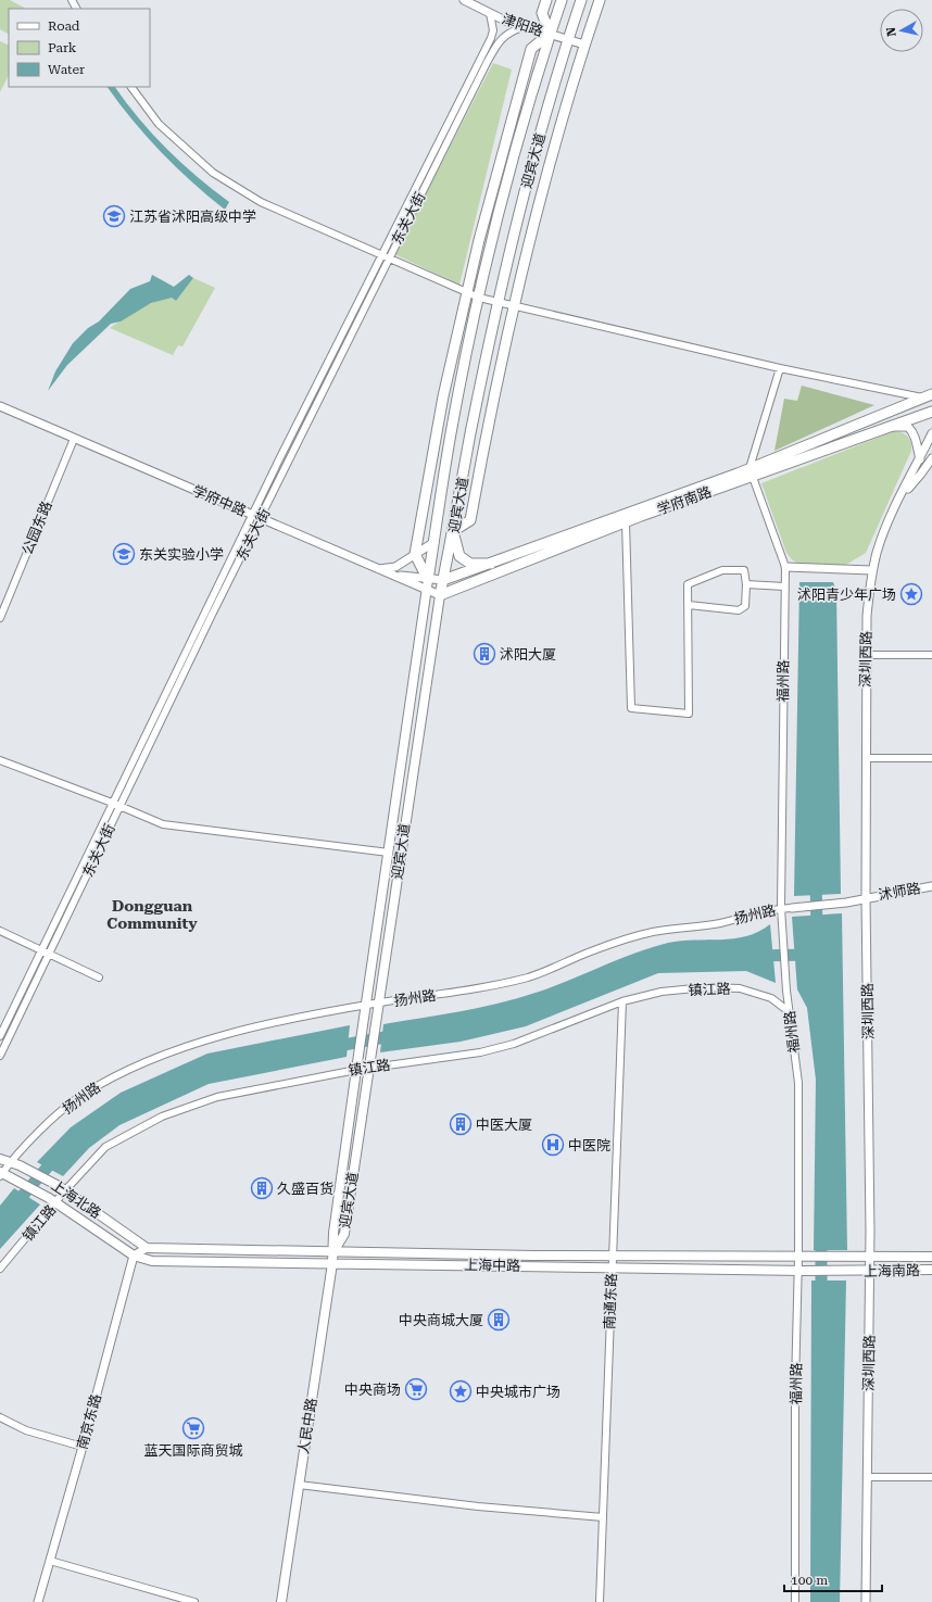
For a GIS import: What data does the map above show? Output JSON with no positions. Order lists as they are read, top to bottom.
{
  "streets": {
    "main road": [
      "迎宾大道",
      "学府南路",
      "上海北路",
      "上海中路",
      "上海南路",
      "人民中路"
    ],
    "street": [
      "津阳路",
      "东关大街",
      "学府中路",
      "公园东路",
      "深圳西路",
      "福州路",
      "沭师路",
      "扬州路",
      "镇江路",
      "南通东路",
      "南京东路"
    ]
  },
  "crossings": [
    ["津阳路", "迎宾大道"],
    ["津阳路", "东关大街"],
    ["迎宾大道", "学府中路"],
    ["迎宾大道", "学府南路"],
    ["迎宾大道", "扬州路"],
    ["迎宾大道", "镇江路"],
    ["迎宾大道", "上海中路"],
    ["迎宾大道", "人民中路"],
    ["东关大街", "学府中路"],
    ["学府中路", "公园东路"],
    ["学府南路", "福州路"],
    ["深圳西路", "沭师路"],
    ["深圳西路", "扬州路"],
    ["深圳西路", "上海南路"],
    ["福州路", "扬州路"],
    ["福州路", "镇江路"],
    ["福州路", "上海中路"],
    ["沭师路", "扬州路"],
    ["扬州路", "上海北路"],
    ["镇江路", "上海北路"],
    ["镇江路", "南通东路"],
    ["上海北路", "上海中路"],
    ["上海北路", "南京东路"],
    ["上海中路", "上海南路"],
    ["上海中路", "南通东路"],
    ["上海中路", "南京东路"],
    ["上海中路", "人民中路"]
  ],
  "districts": ["Dongguan Community"],
  "places": {
    "school or university": ["江苏省沭阳高级中学", "东关实验小学"],
    "place": ["沭阳青少年广场", "中央城市广场"],
    "building": [
      "沭阳大厦",
      "中医大厦",
      "久盛百货",
      "中央商城大厦"
    ],
    "hospital": ["中医院"],
    "supermarket": ["中央商场", "蓝天国际商贸城"]
  },
  "legend": ["Road", "Park", "Water"],
  "scale_bar": "100 m",
  "north": "left"
}
